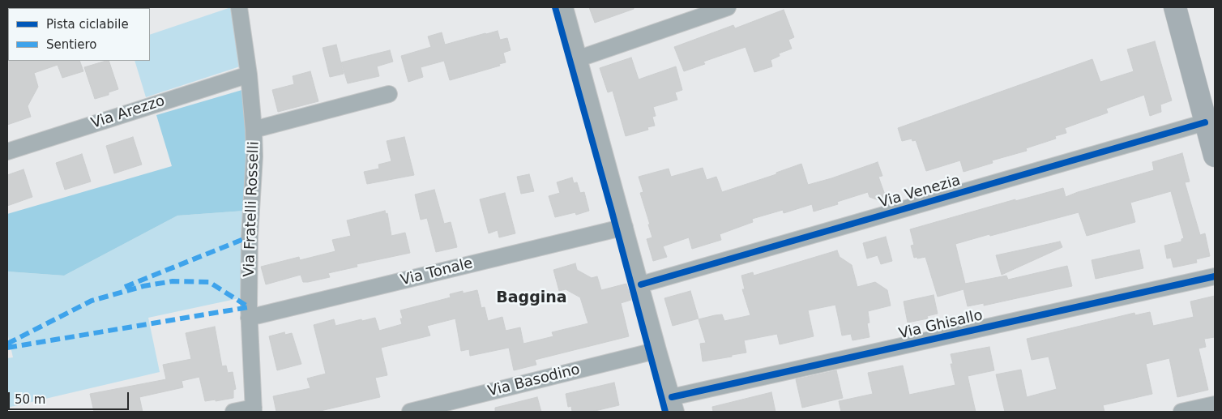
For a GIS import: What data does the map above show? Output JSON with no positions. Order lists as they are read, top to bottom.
{
  "streets": {
    "street": [
      "Via Arezzo",
      "Via Venezia",
      "Via Fratelli Rosselli",
      "Via Tonale",
      "Via Ghisallo",
      "Via Basodino"
    ]
  },
  "crossings": [
    ["Via Arezzo", "Via Fratelli Rosselli"],
    ["Via Fratelli Rosselli", "Via Tonale"]
  ],
  "districts": ["Baggina"],
  "legend": ["Pista ciclabile", "Sentiero"],
  "scale_bar": "50 m"
}
